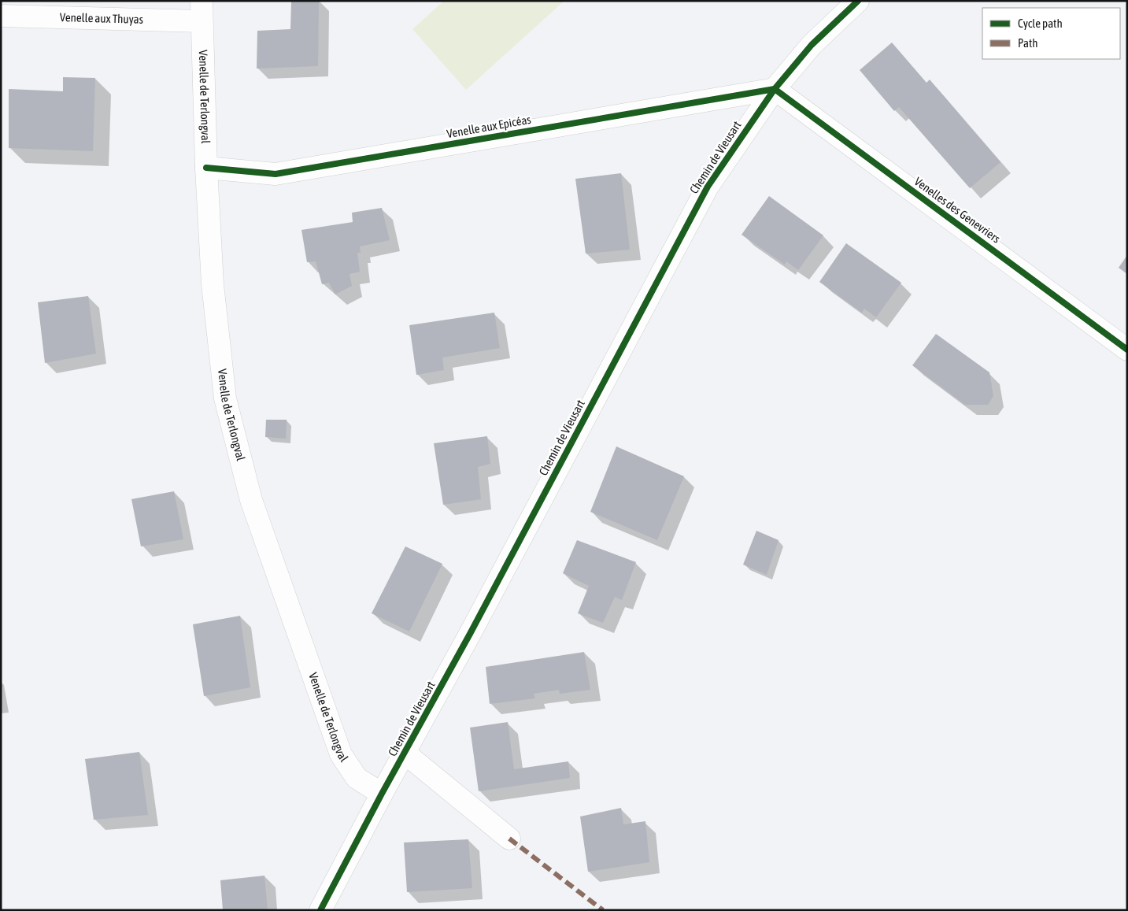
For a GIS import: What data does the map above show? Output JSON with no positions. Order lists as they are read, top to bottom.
{
  "streets": {
    "street": [
      "Venelle aux Thuyas",
      "Venelle de Terlongval",
      "Venelle aux Epicéas",
      "Chemin de Vieusart",
      "Venelles des Genevriers"
    ]
  },
  "crossings": [
    ["Venelle aux Thuyas", "Venelle de Terlongval"],
    ["Venelle de Terlongval", "Venelle aux Epicéas"],
    ["Venelle de Terlongval", "Chemin de Vieusart"],
    ["Venelle aux Epicéas", "Chemin de Vieusart"],
    ["Venelle aux Epicéas", "Venelles des Genevriers"],
    ["Chemin de Vieusart", "Venelles des Genevriers"]
  ],
  "legend": ["Cycle path", "Path"]
}
